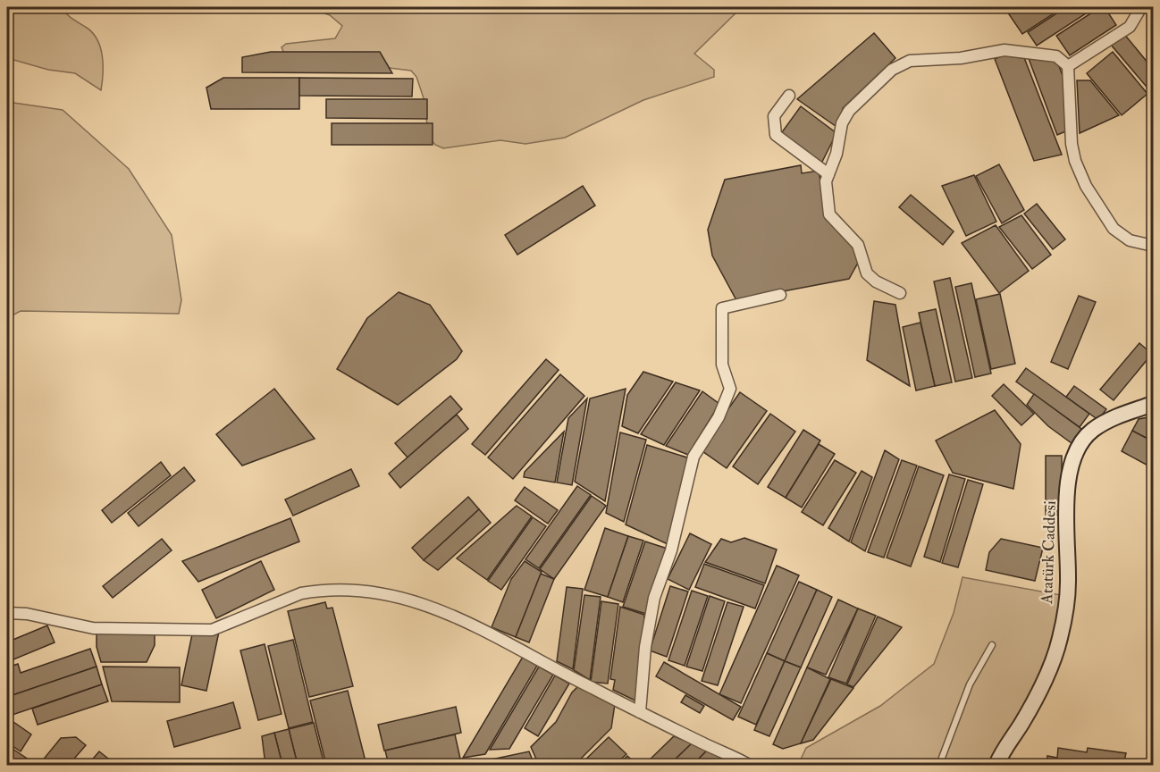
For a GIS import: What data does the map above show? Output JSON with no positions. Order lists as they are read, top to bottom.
{
  "streets": {
    "street": ["Atatürk Caddesi"]
  }
}
